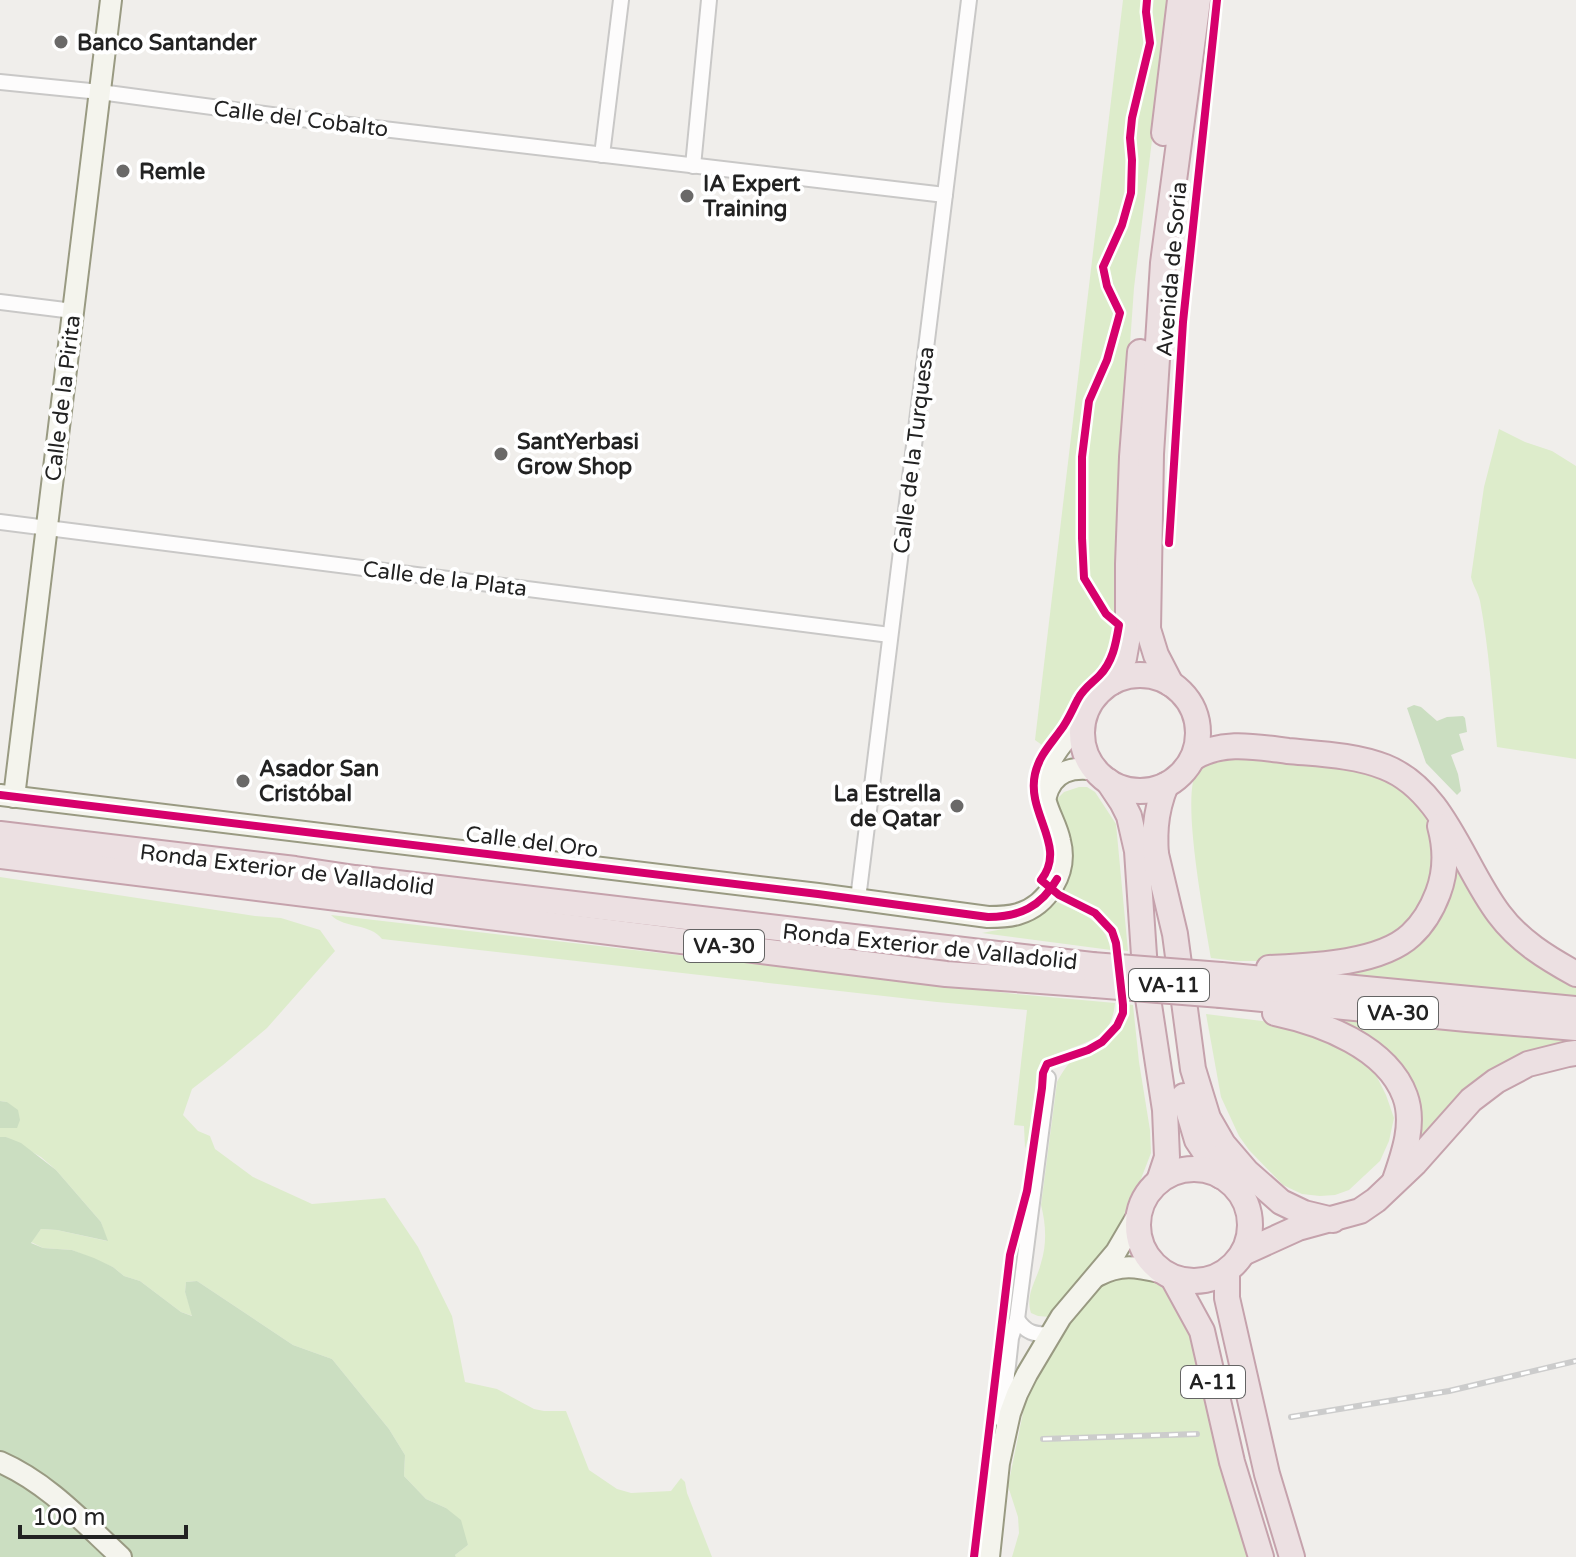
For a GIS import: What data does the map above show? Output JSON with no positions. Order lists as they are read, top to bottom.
{
  "streets": {
    "highway": [
      "Avenida de Soria",
      "Ronda Exterior de Valladolid",
      "VA-30",
      "VA-11",
      "A-11"
    ],
    "street": [
      "Calle del Cobalto",
      "Calle de la Pirita",
      "Calle de la Turquesa",
      "Calle de la Plata",
      "Calle del Oro"
    ]
  },
  "crossings": [
    ["Calle del Cobalto", "Calle de la Pirita"],
    ["Calle del Cobalto", "Calle de la Turquesa"],
    ["Avenida de Soria", "Calle del Oro"],
    ["Avenida de Soria", "VA-11"],
    ["Calle de la Pirita", "Calle de la Plata"],
    ["Calle de la Pirita", "Calle del Oro"],
    ["Calle de la Turquesa", "Calle de la Plata"],
    ["Calle de la Turquesa", "Calle del Oro"],
    ["Calle del Oro", "VA-11"],
    ["VA-11", "A-11"]
  ],
  "places": [
    "Banco Santander",
    "Remle",
    "IA Expert Training",
    "SantYerbasi Grow Shop",
    "Asador San Cristóbal",
    "La Estrella de Qatar"
  ],
  "scale_bar": "100 m"
}
